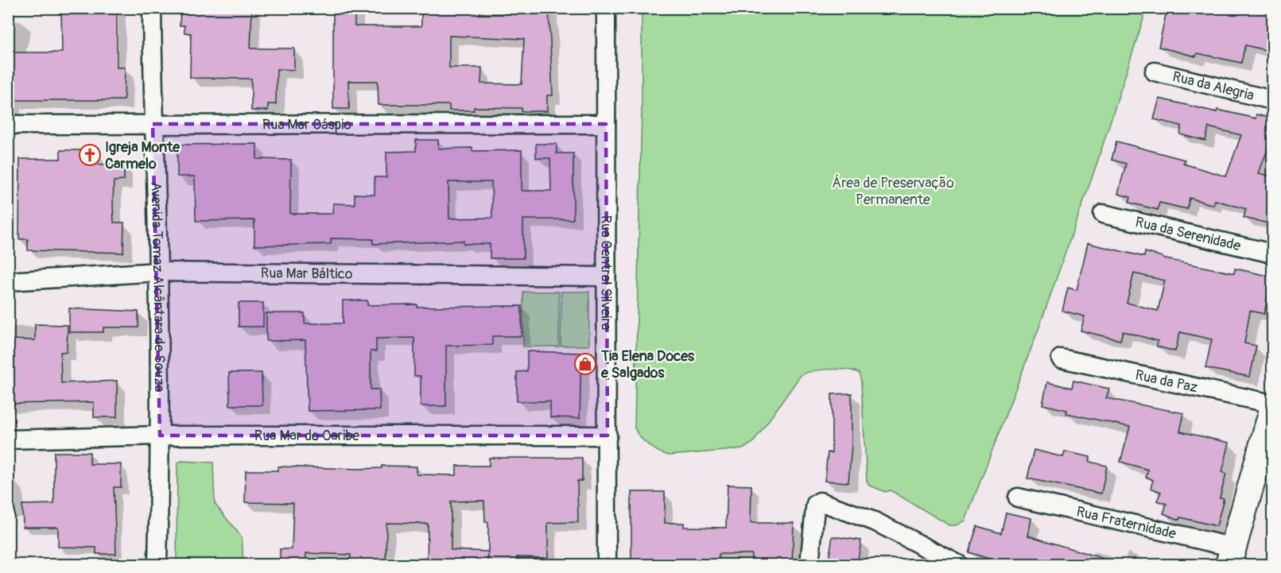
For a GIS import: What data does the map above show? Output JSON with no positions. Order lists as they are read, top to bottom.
{
  "streets": {
    "street": [
      "Rua da Alegria",
      "Rua Mar Cáspio",
      "Rua da Serenidade",
      "Rua Central Silveira",
      "Rua Mar Báltico",
      "Avenida Tomaz Alcântara de Souza",
      "Rua da Paz",
      "Rua Mar do Caribe",
      "Rua Fraternidade"
    ]
  },
  "crossings": [
    ["Rua Mar Cáspio", "Rua Central Silveira"],
    ["Rua Mar Cáspio", "Avenida Tomaz Alcântara de Souza"],
    ["Rua Central Silveira", "Rua Mar Báltico"],
    ["Rua Central Silveira", "Rua Mar do Caribe"],
    ["Rua Mar Báltico", "Avenida Tomaz Alcântara de Souza"],
    ["Avenida Tomaz Alcântara de Souza", "Rua Mar do Caribe"]
  ],
  "parks": ["Área de Preservação Permanente"],
  "places": {
    "church": ["Igreja Monte Carmelo"],
    "shop": ["Tia Elena Doces e Salgados"]
  }
}
